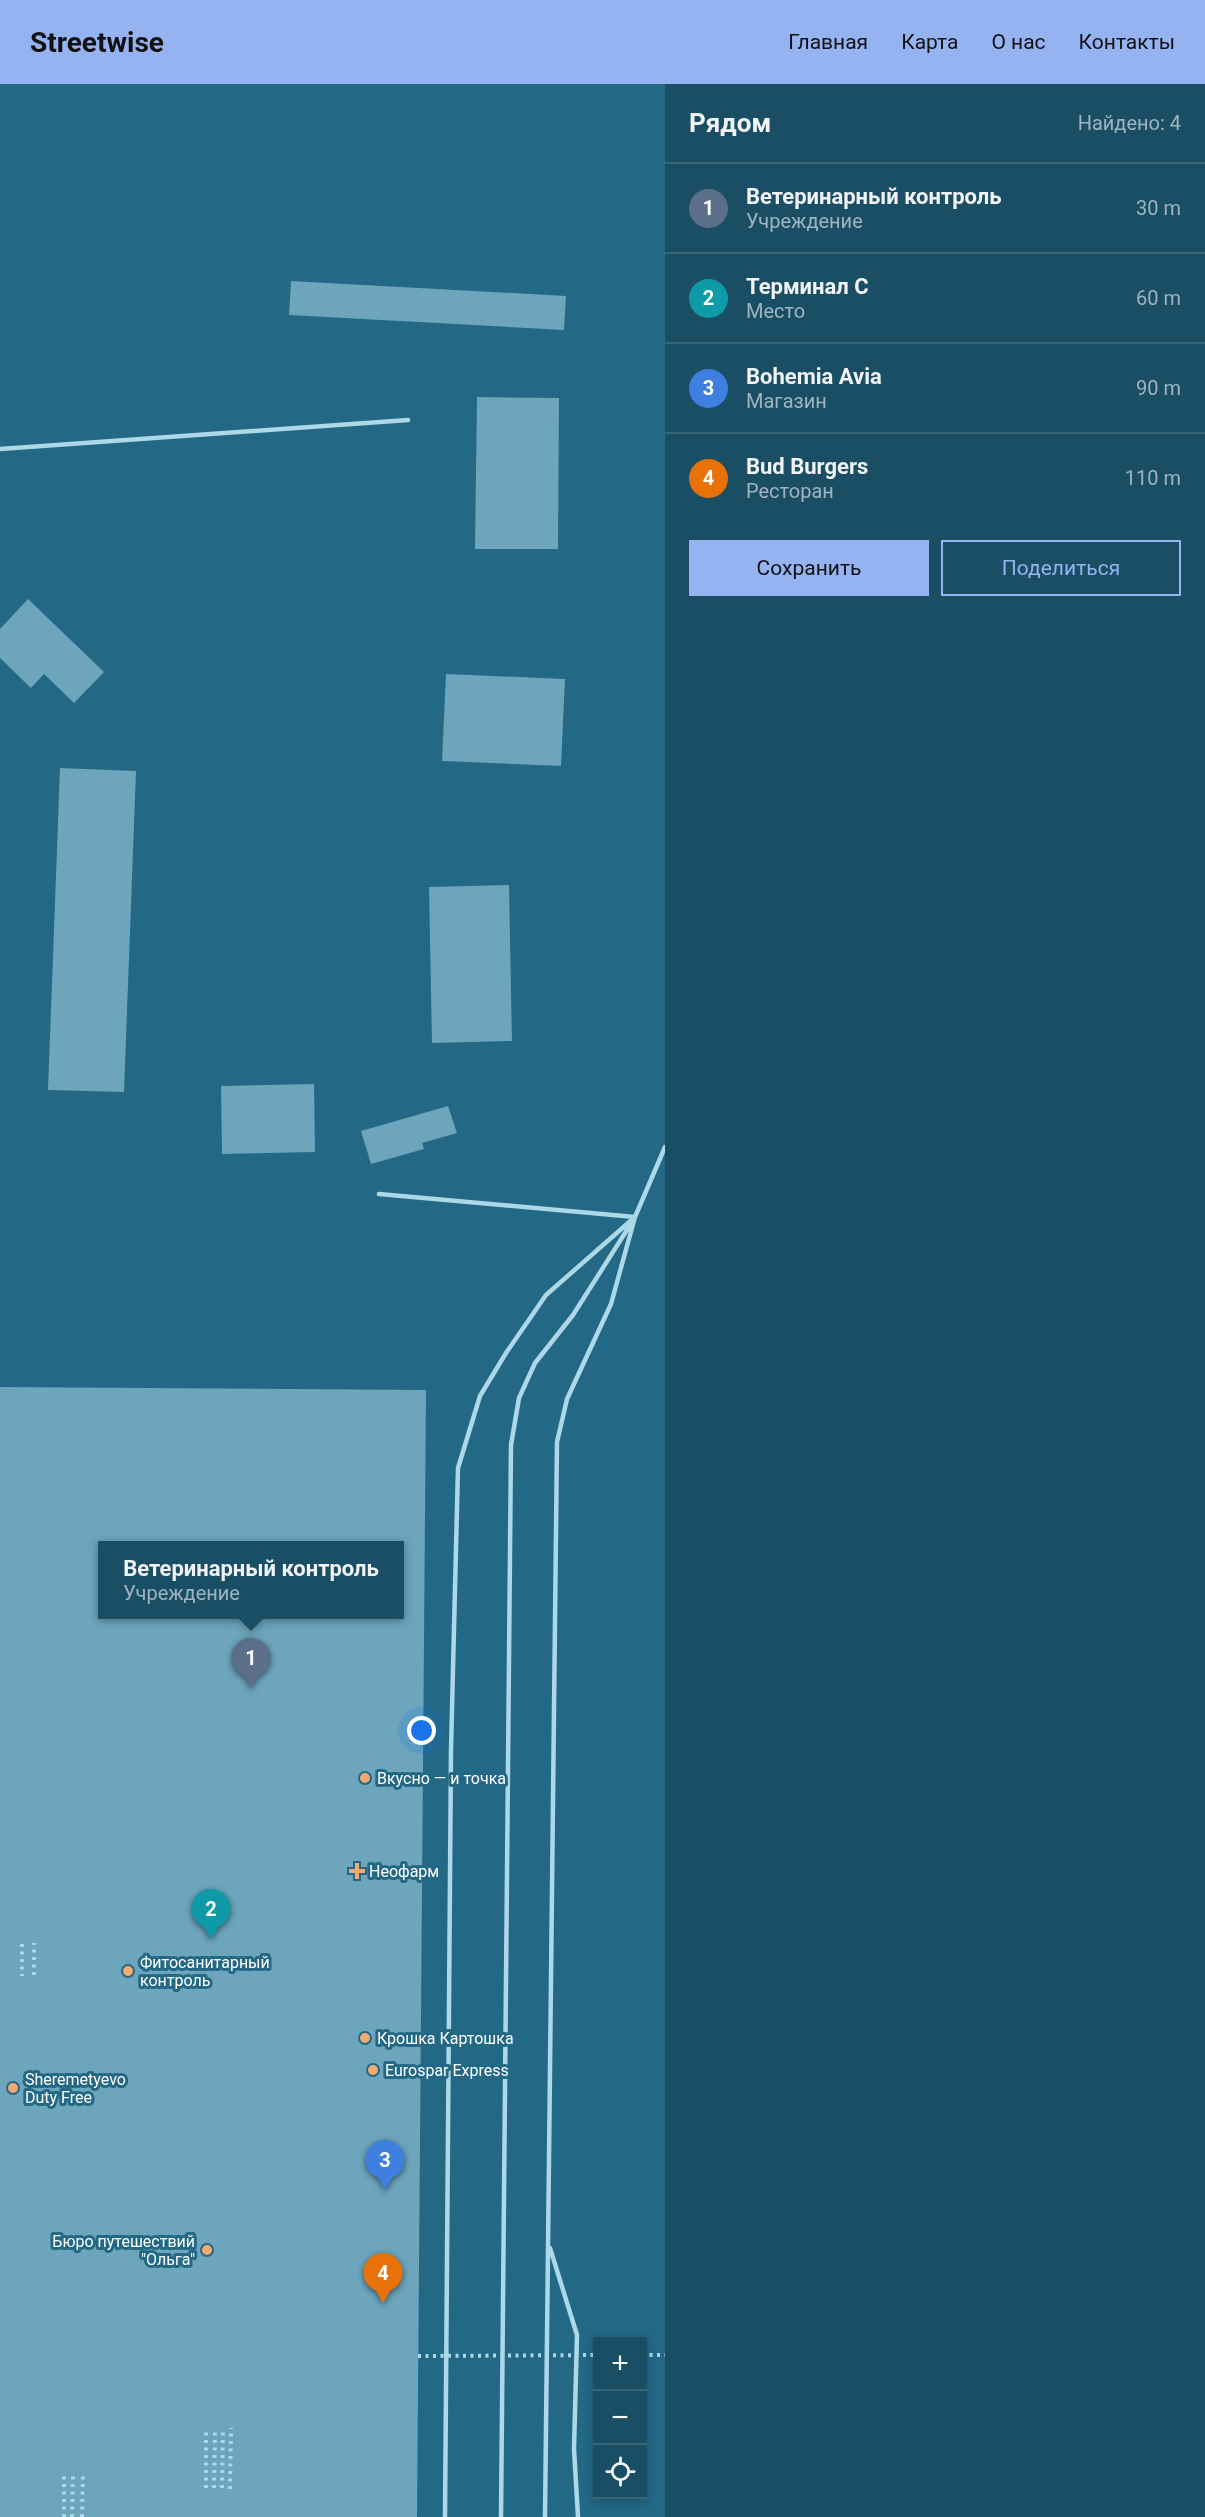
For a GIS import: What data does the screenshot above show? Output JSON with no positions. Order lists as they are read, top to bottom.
{
  "places": {
    "other": [
      "Вкусно — и точка",
      "Фитосанитарный контроль",
      "Крошка Картошка",
      "Eurospar Express",
      "Sheremetyevo Duty Free",
      "Бюро путешествий \"Ольга\""
    ],
    "health": ["Неофарм"]
  },
  "page": {
    "header": "Streetwise",
    "nav": [
      "Главная",
      "Карта",
      "О нас",
      "Контакты"
    ],
    "heading": ["Рядом", "Найдено: 4"],
    "list": [
      {
        "mark": "1",
        "name": "Ветеринарный контроль",
        "note": "Учреждение",
        "value": "30 m"
      },
      {
        "mark": "2",
        "name": "Терминал C",
        "note": "Место",
        "value": "60 m"
      },
      {
        "mark": "3",
        "name": "Bohemia Avia",
        "note": "Магазин",
        "value": "90 m"
      },
      {
        "mark": "4",
        "name": "Bud Burgers",
        "note": "Ресторан",
        "value": "110 m"
      }
    ],
    "buttons": ["Сохранить", "Поделиться"],
    "popup": ["Ветеринарный контроль", "Учреждение"],
    "pins": [
      "1",
      "2",
      "3",
      "4"
    ],
    "map_buttons": ["+", "−"]
  }
}
